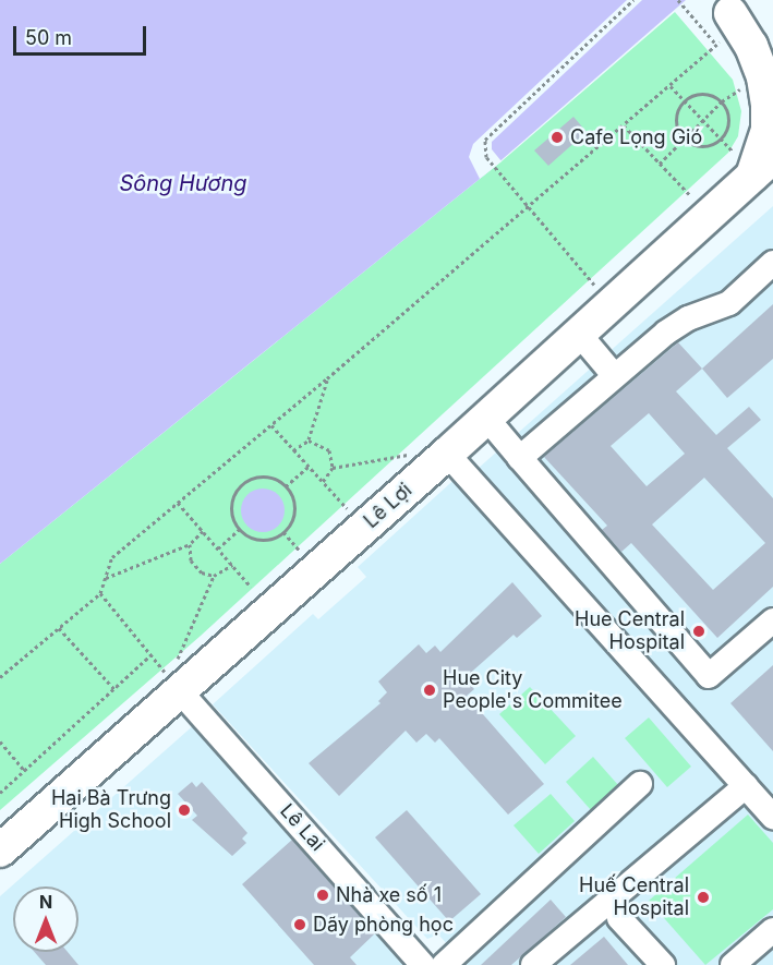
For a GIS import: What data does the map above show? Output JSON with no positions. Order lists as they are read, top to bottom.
{
  "streets": {
    "main road": ["Lê Lợi"],
    "street": ["Lê Lai"]
  },
  "crossings": [
    ["Lê Lợi", "Lê Lai"]
  ],
  "water": ["Sông Hương"],
  "places": [
    "Cafe Lọng Gió",
    "Hue Central Hospital",
    "Hue City People's Commitee",
    "Hai Bà Trưng High School",
    "Nhà xe số 1",
    "Huế Central Hospital",
    "Dãy phòng học"
  ],
  "scale_bar": "50 m",
  "north": "top"
}
